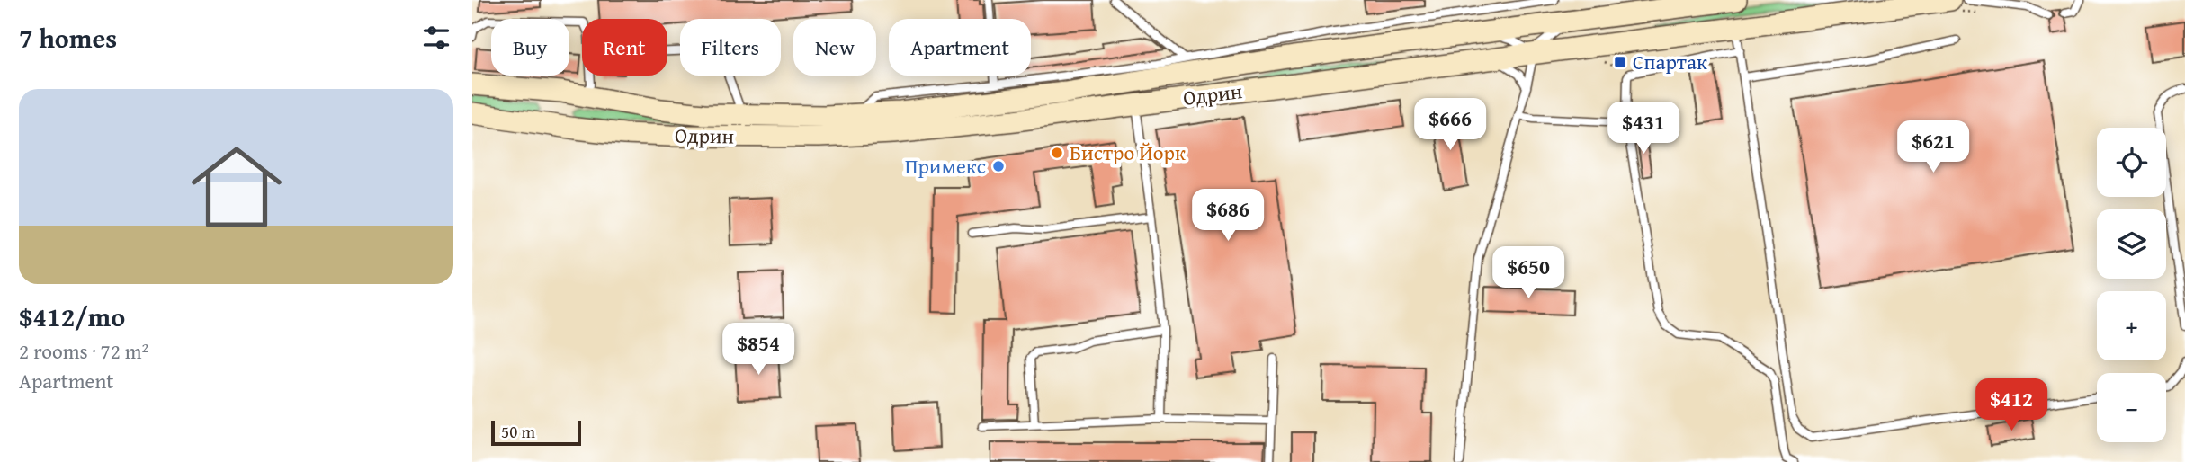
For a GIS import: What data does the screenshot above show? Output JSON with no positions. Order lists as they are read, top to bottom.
{
  "streets": {
    "main road": ["Одрин"]
  },
  "places": {
    "transit": ["Спартак"],
    "other": ["Бистро Йорк", "Примекс"]
  },
  "scale_bar": "50 m",
  "page": {
    "heading": "7 homes",
    "chip": [
      "Buy",
      "Rent",
      "Filters",
      "New",
      "Apartment"
    ],
    "list": [
      {
        "name": "$412/mo",
        "note": "2 rooms · 72 m² · Apartment"
      }
    ],
    "price": [
      "$666",
      "$431",
      "$621",
      "$686",
      "$650",
      "$854",
      "$412"
    ],
    "map_buttons": ["+", "−"],
    "scale": "50 m"
  }
}
